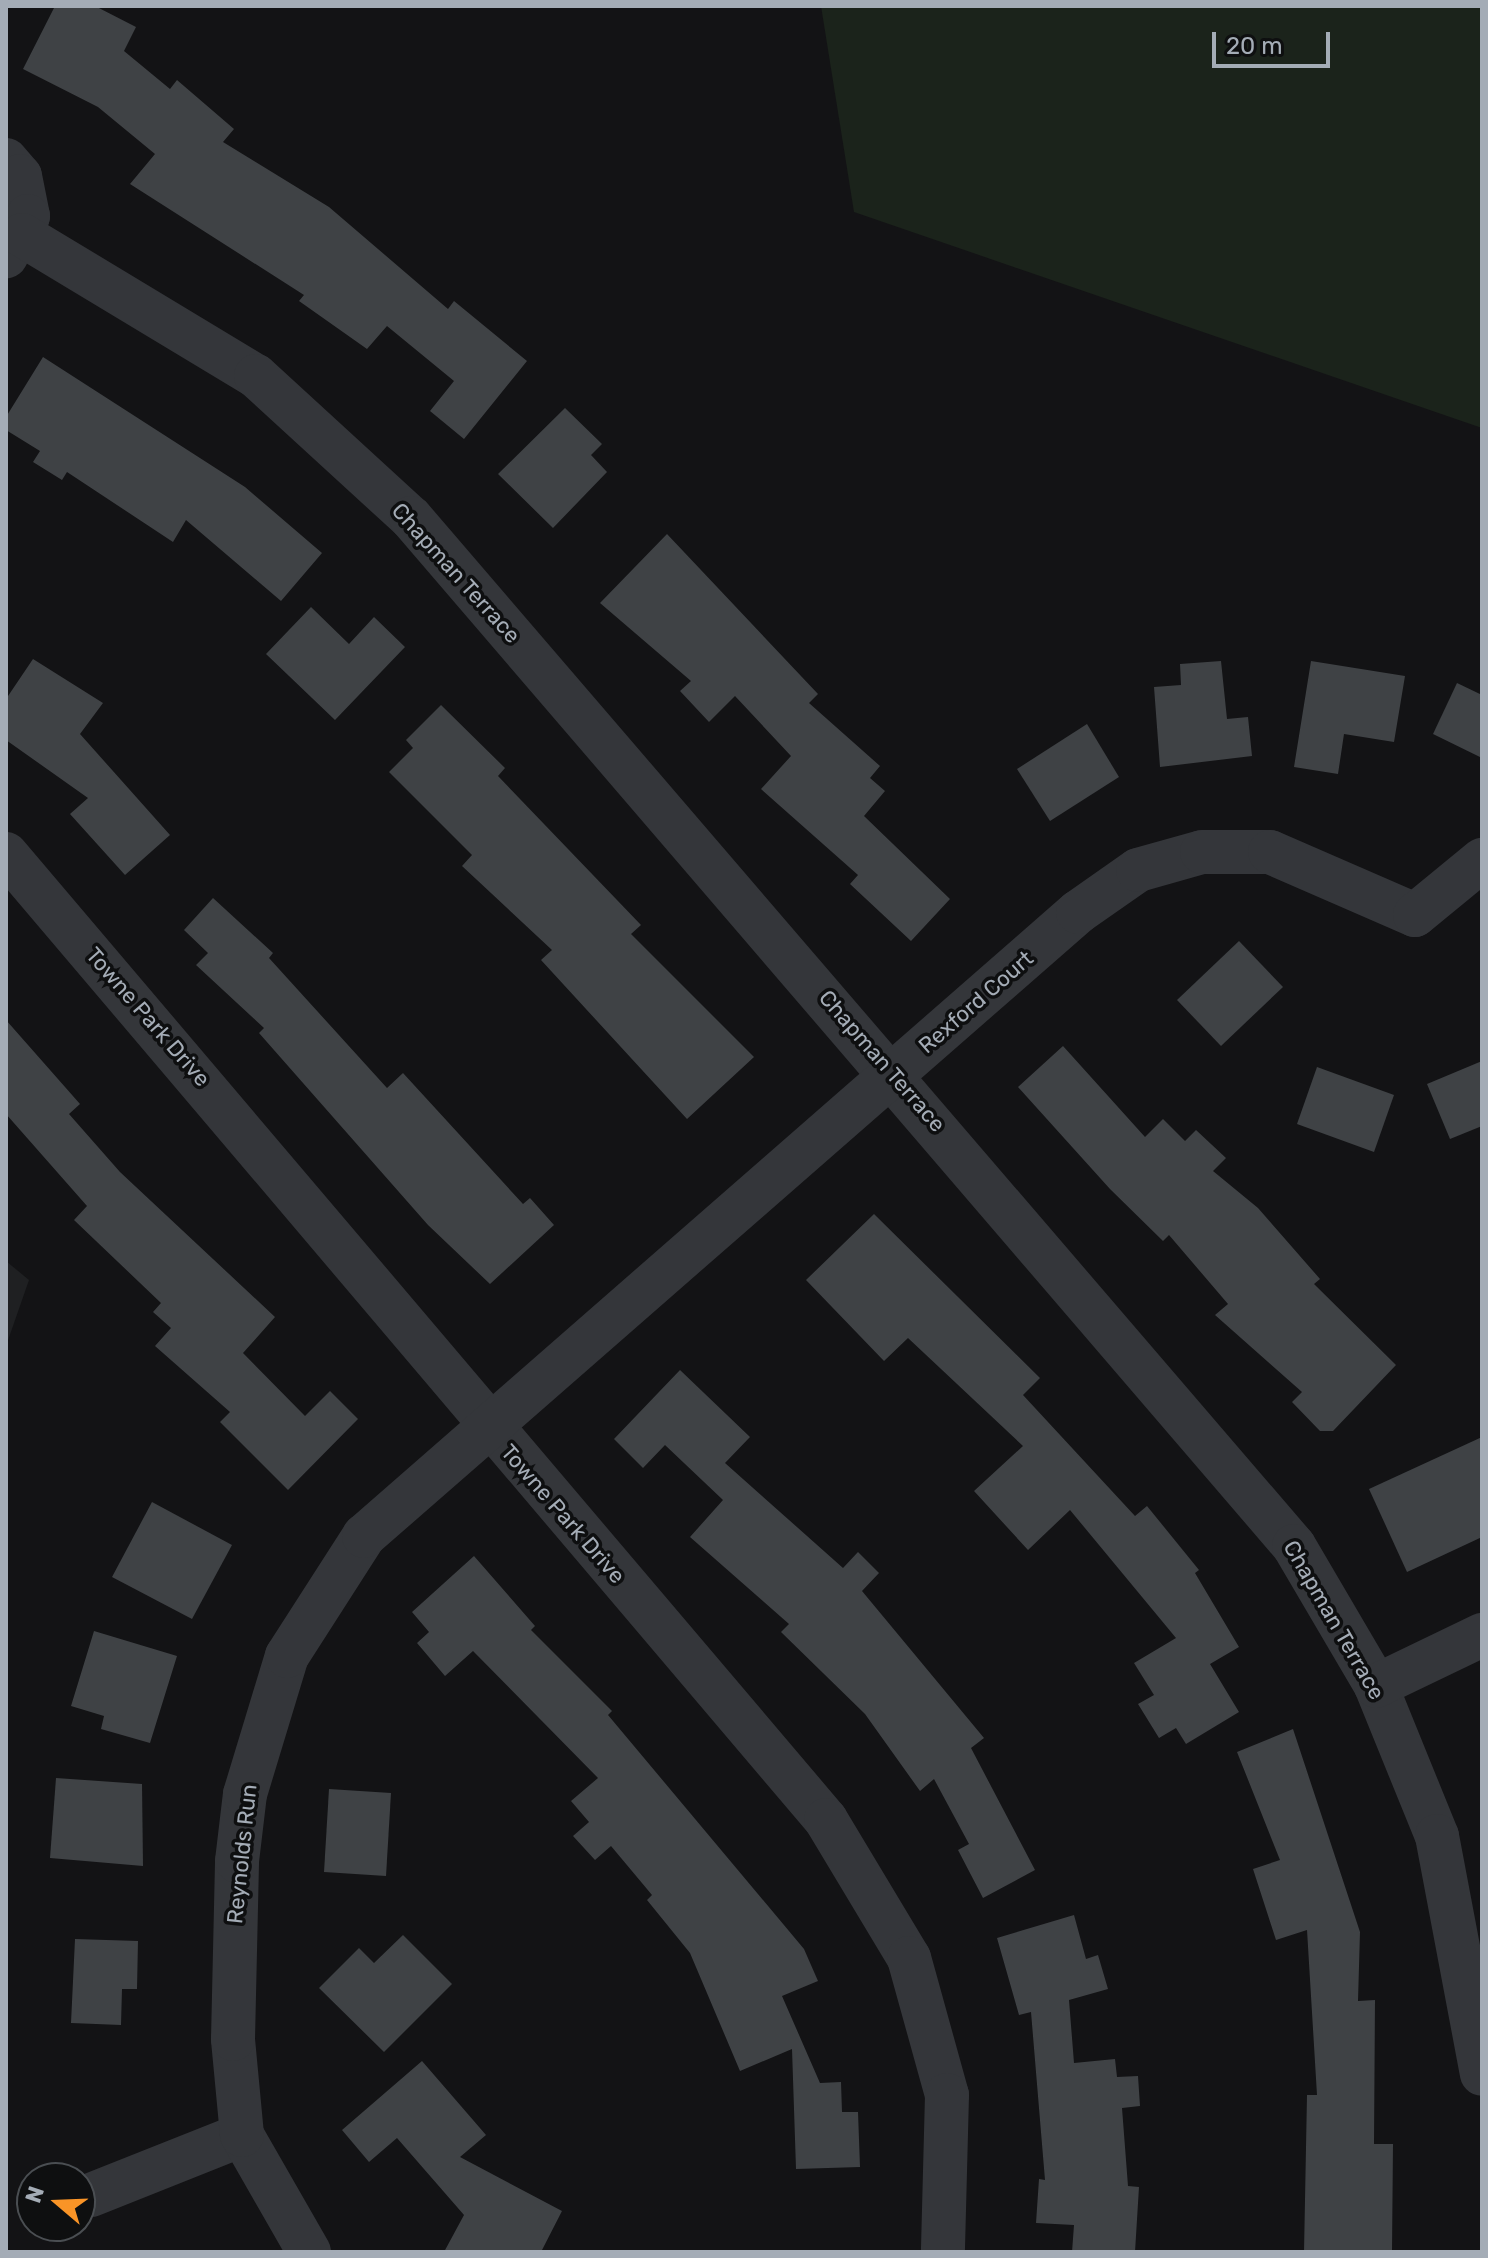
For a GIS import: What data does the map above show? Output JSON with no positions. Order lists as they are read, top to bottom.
{
  "streets": {
    "street": [
      "Chapman Terrace",
      "Rexford Court",
      "Towne Park Drive",
      "Reynolds Run"
    ]
  },
  "crossings": [
    ["Chapman Terrace", "Rexford Court"],
    ["Rexford Court", "Towne Park Drive"],
    ["Rexford Court", "Reynolds Run"],
    ["Towne Park Drive", "Reynolds Run"]
  ],
  "scale_bar": "20 m",
  "north": "left"
}
